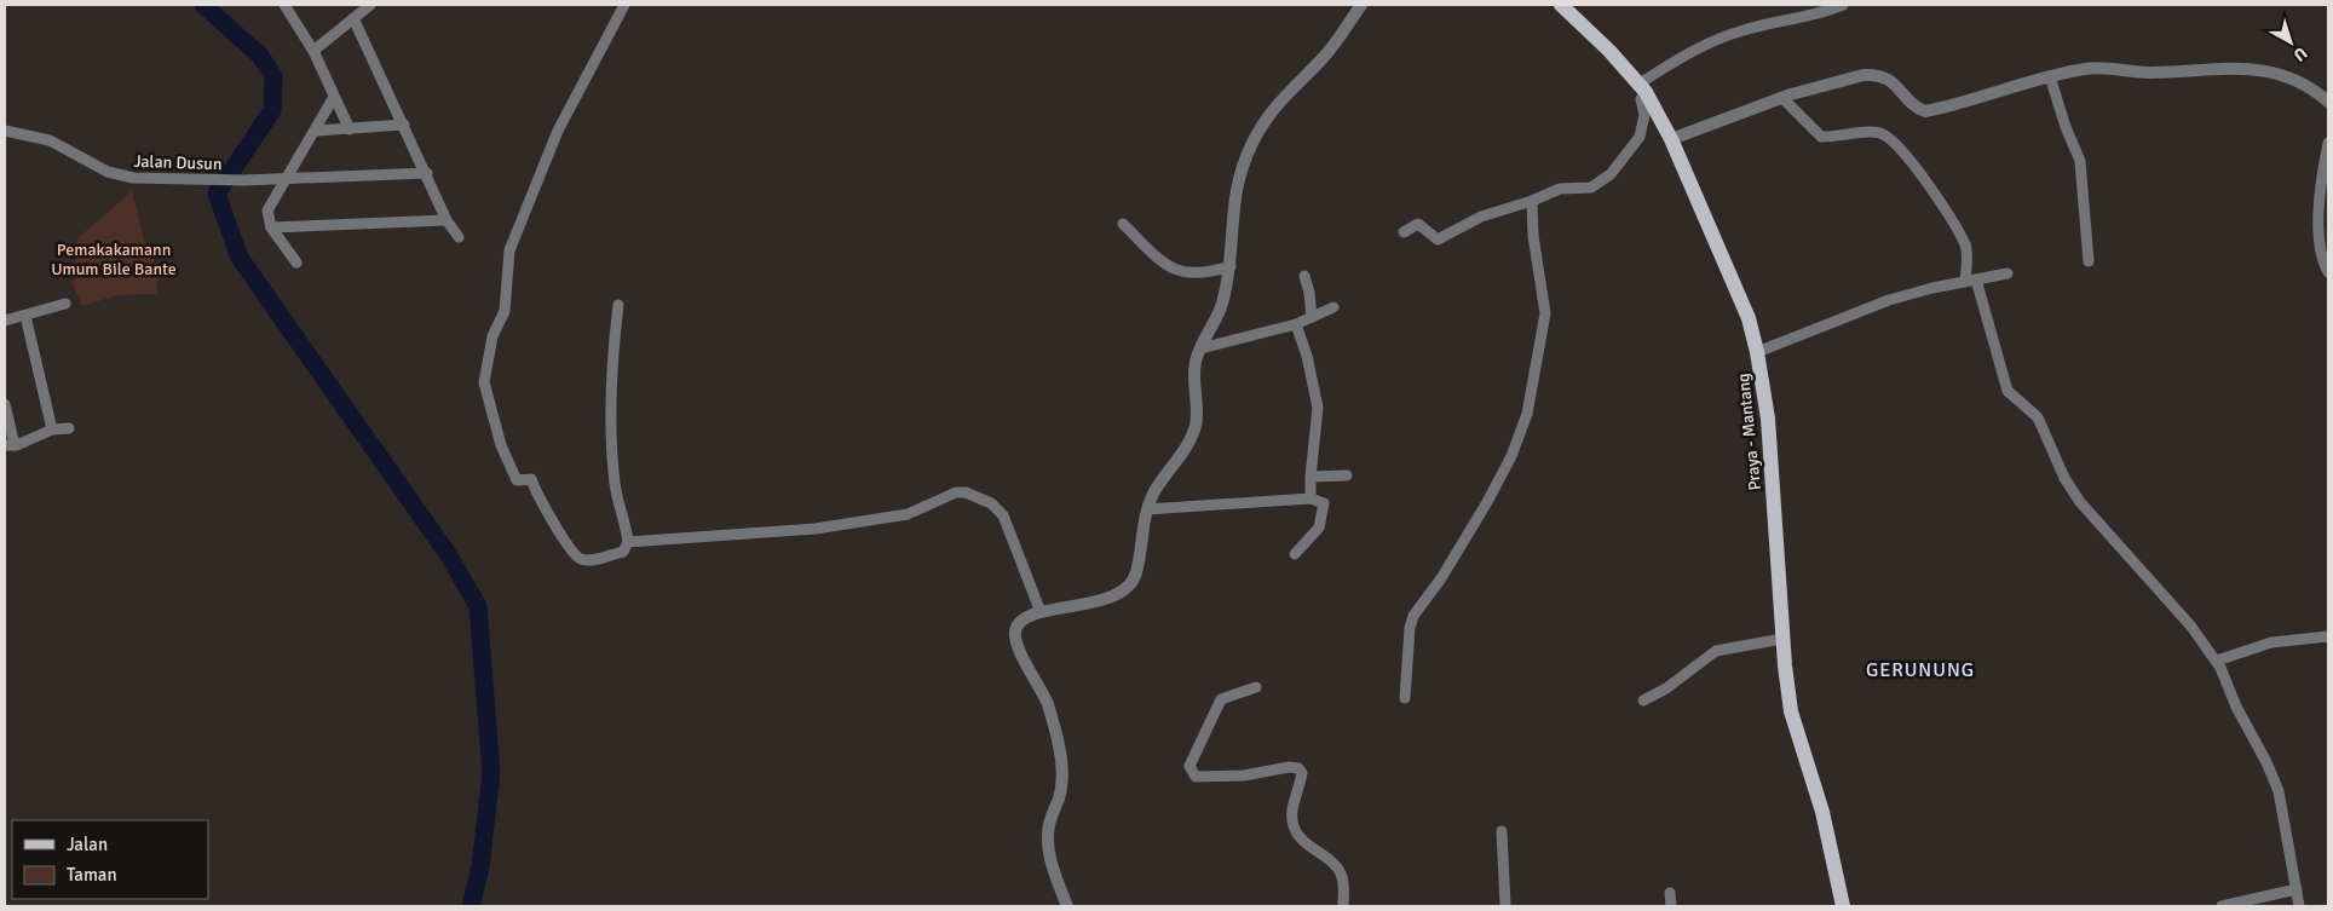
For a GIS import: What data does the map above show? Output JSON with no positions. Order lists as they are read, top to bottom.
{
  "streets": {
    "main road": ["Praya - Mantang"],
    "street": ["Jalan Dusun"]
  },
  "districts": ["GERUNUNG"],
  "parks": ["Pemakakamann Umum Bile Bante"],
  "legend": ["Jalan", "Taman"],
  "north": "bottom right"
}
